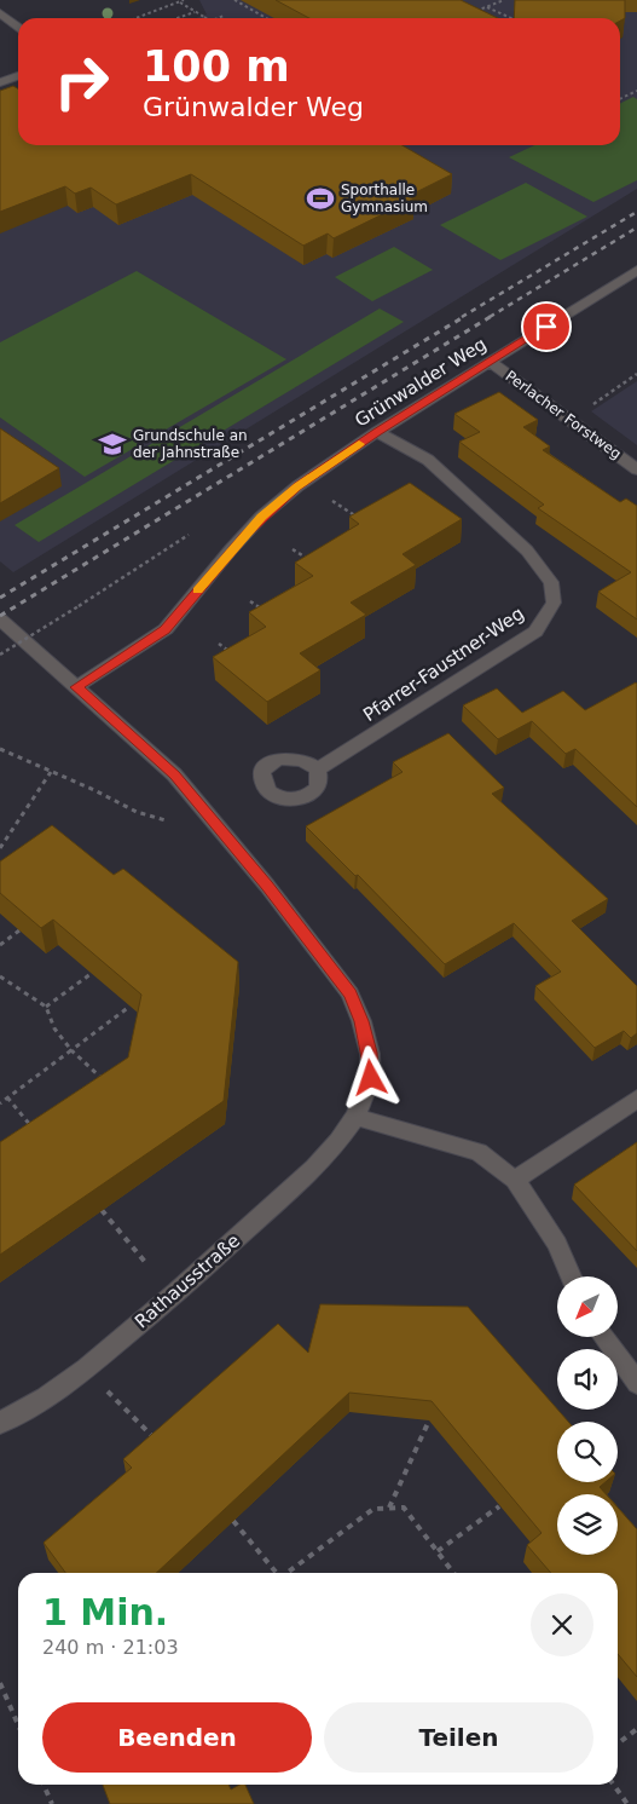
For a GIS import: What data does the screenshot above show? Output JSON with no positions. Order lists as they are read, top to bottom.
{
  "streets": {
    "street": [
      "Grünwalder Weg",
      "Perlacher Forstweg",
      "Pfarrer-Faustner-Weg",
      "Rathausstraße"
    ]
  },
  "crossings": [
    ["Grünwalder Weg", "Perlacher Forstweg"],
    ["Grünwalder Weg", "Pfarrer-Faustner-Weg"],
    ["Grünwalder Weg", "Rathausstraße"]
  ],
  "places": {
    "sports": ["Sporthalle Gymnasium"],
    "school or university": ["Grundschule an der Jahnstraße"]
  },
  "north": "bottom left",
  "page": {
    "turn": ["100 m", "Grünwalder Weg"],
    "heading": ["1 Min.", "240 m · 21:03"],
    "buttons": ["Beenden", "Teilen"]
  }
}
